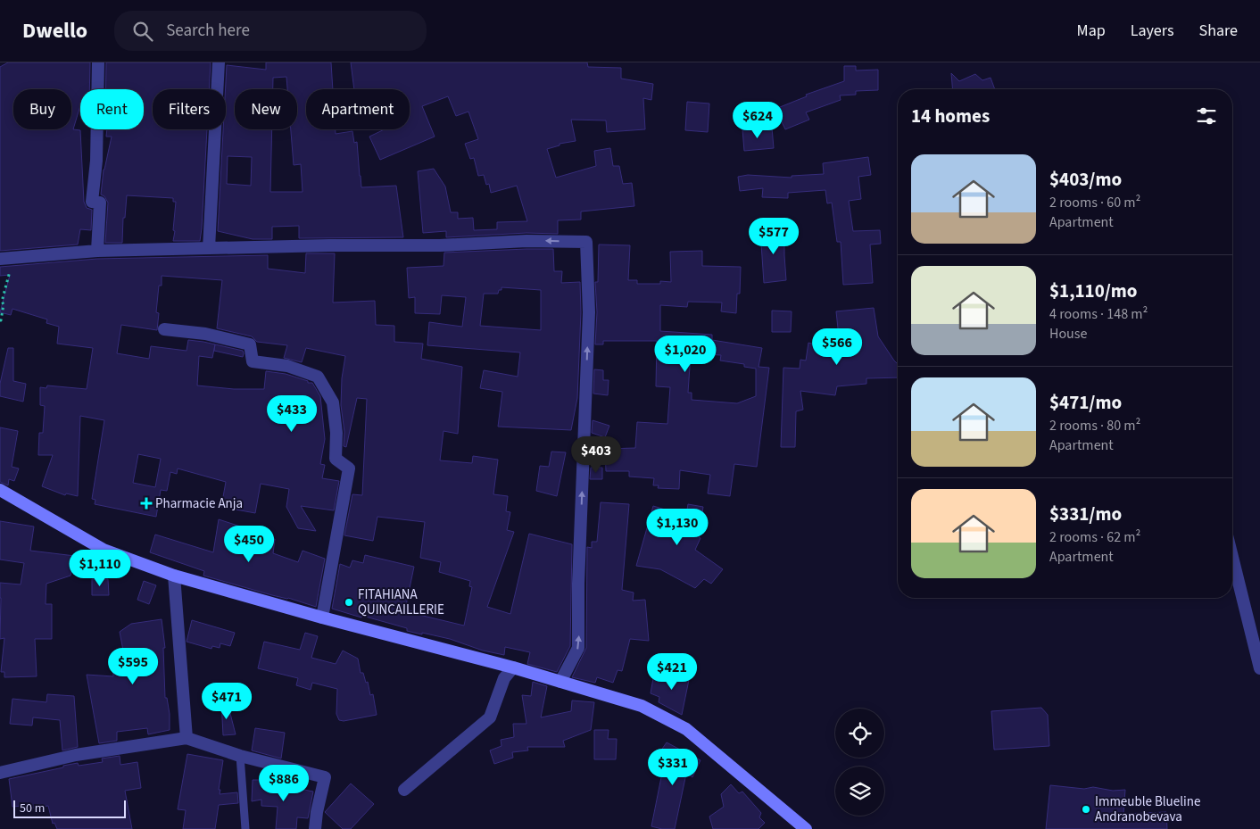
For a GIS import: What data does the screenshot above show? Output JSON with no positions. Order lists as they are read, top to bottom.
{
  "places": {
    "health": ["Pharmacie Anja"],
    "other": ["FITAHIANA QUINCAILLERIE", "Immeuble Blueline Andranobevava"]
  },
  "scale_bar": "50 m",
  "page": {
    "header": "Dwello",
    "search": "Search here",
    "nav": ["Map", "Layers", "Share"],
    "chip": [
      "Buy",
      "Rent",
      "Filters",
      "New",
      "Apartment"
    ],
    "heading": "14 homes",
    "price": [
      "$624",
      "$577",
      "$566",
      "$1,020",
      "$433",
      "$403",
      "$1,130",
      "$450",
      "$1,110",
      "$595",
      "$421",
      "$471",
      "$331",
      "$886"
    ],
    "list": [
      {
        "name": "$403/mo",
        "note": "2 rooms · 60 m² · Apartment"
      },
      {
        "name": "$1,110/mo",
        "note": "4 rooms · 148 m² · House"
      },
      {
        "name": "$471/mo",
        "note": "2 rooms · 80 m² · Apartment"
      },
      {
        "name": "$331/mo",
        "note": "2 rooms · 62 m² · Apartment"
      }
    ],
    "scale": "50 m"
  }
}
